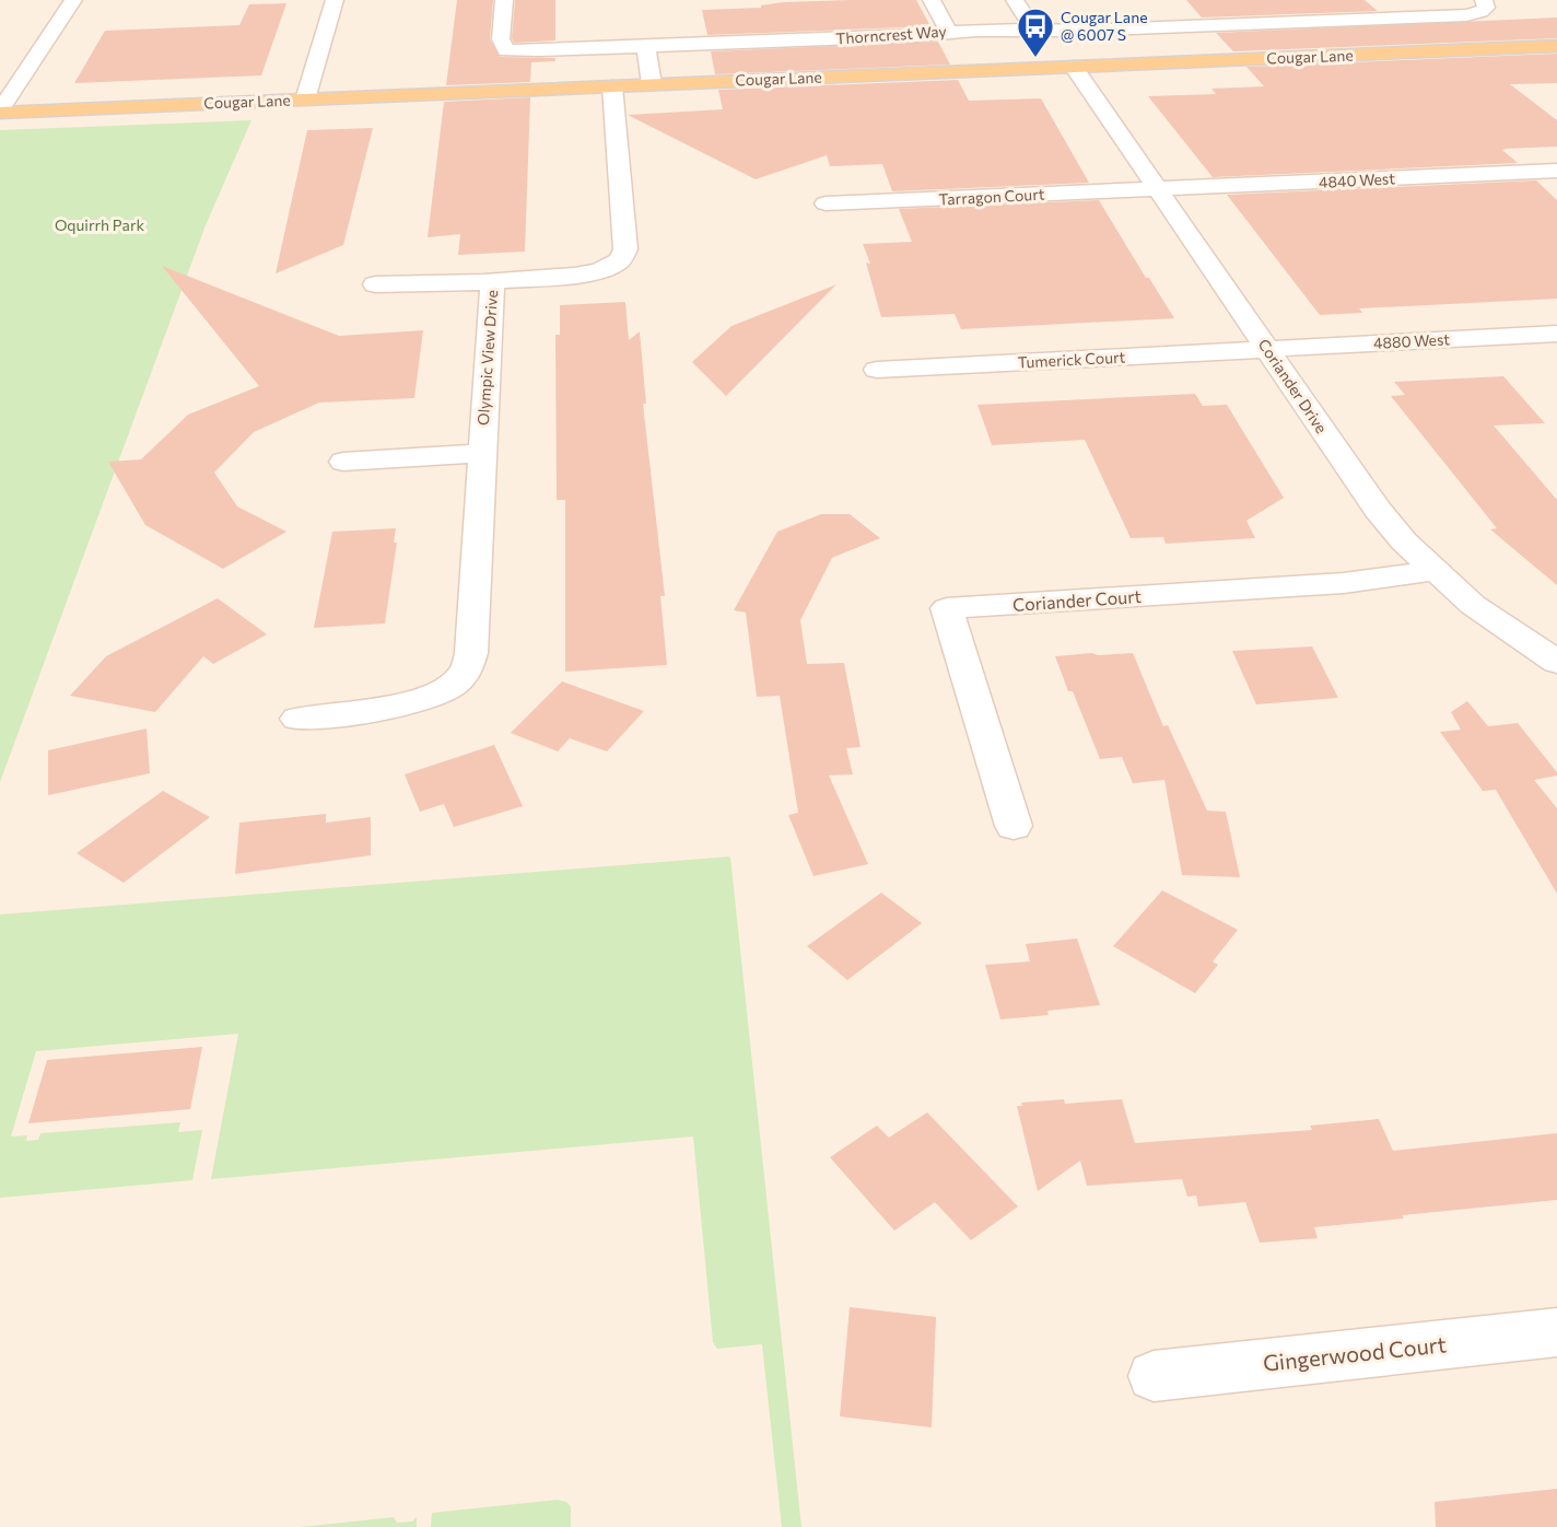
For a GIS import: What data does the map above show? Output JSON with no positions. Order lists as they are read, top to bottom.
{
  "streets": {
    "main road": ["Cougar Lane"],
    "street": [
      "Thorncrest Way",
      "4840 West",
      "Tarragon Court",
      "4880 West",
      "Olympic View Drive",
      "Tumerick Court",
      "Coriander Drive",
      "Coriander Court",
      "Gingerwood Court"
    ]
  },
  "crossings": [
    ["Cougar Lane", "Olympic View Drive"],
    ["Cougar Lane", "Coriander Drive"],
    ["4840 West", "Tarragon Court"],
    ["4840 West", "Coriander Drive"],
    ["Tarragon Court", "Coriander Drive"],
    ["4880 West", "Tumerick Court"],
    ["4880 West", "Coriander Drive"],
    ["Tumerick Court", "Coriander Drive"],
    ["Coriander Drive", "Coriander Court"]
  ],
  "parks": ["Oquirrh Park"],
  "places": {
    "bus stop": ["Cougar Lane @ 6007 S"]
  }
}
